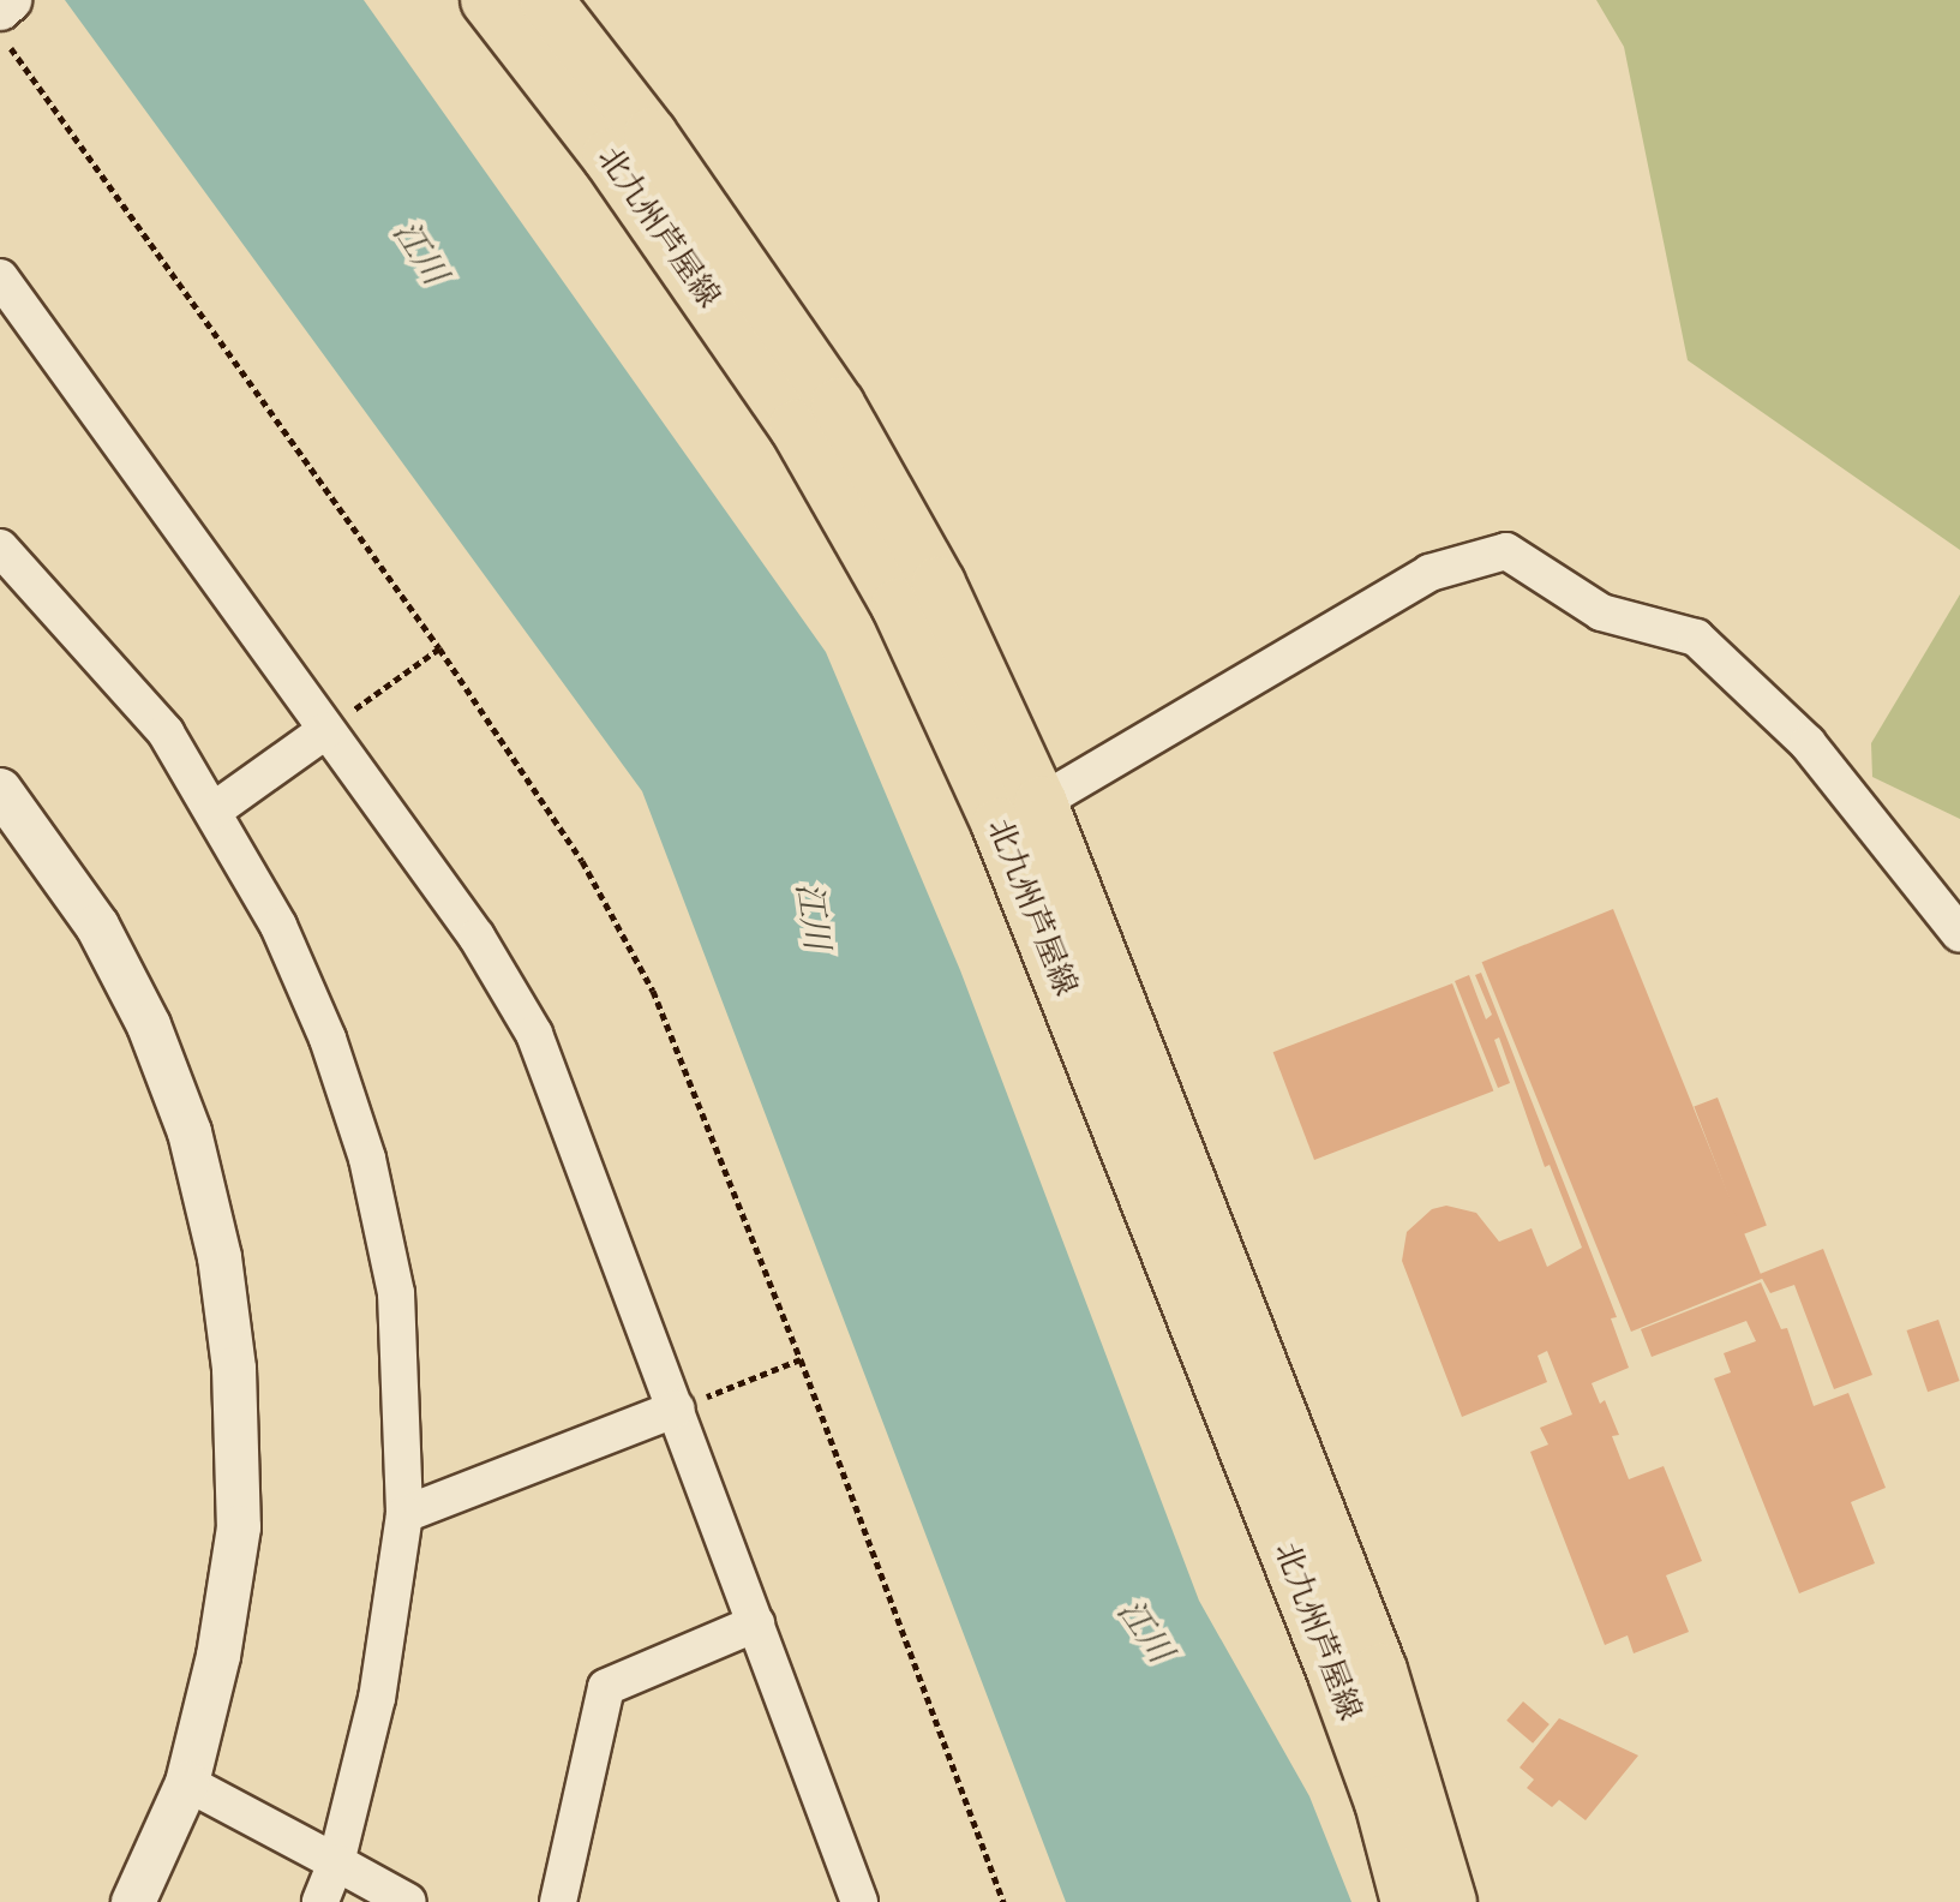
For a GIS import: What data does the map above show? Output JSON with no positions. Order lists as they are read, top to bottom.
{
  "streets": {
    "main road": ["北九州芦屋線"]
  },
  "water": ["江川"]
}
